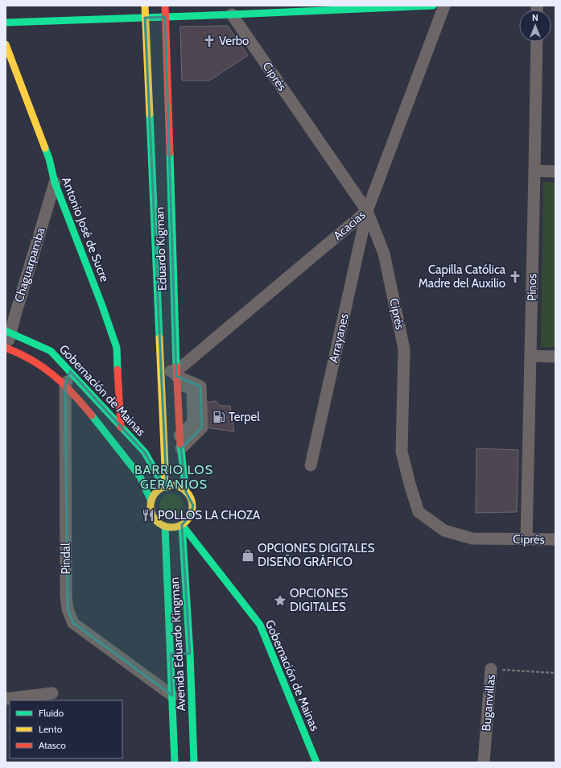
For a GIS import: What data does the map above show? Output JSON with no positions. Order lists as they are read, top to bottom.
{
  "streets": {
    "street": [
      "Ciprés",
      "Acacias",
      "Antonio José de Sucre",
      "Eduardo Kigman",
      "Chaguarpamba",
      "Pinos",
      "Arrayanes",
      "Gobernación de Mainas",
      "Pindal",
      "Avenida Eduardo Kingman",
      "Buganvillas"
    ]
  },
  "crossings": [
    ["Ciprés", "Acacias"],
    ["Ciprés", "Pinos"],
    ["Ciprés", "Arrayanes"],
    ["Acacias", "Eduardo Kigman"],
    ["Acacias", "Arrayanes"],
    ["Antonio José de Sucre", "Chaguarpamba"],
    ["Antonio José de Sucre", "Gobernación de Mainas"],
    ["Eduardo Kigman", "Gobernación de Mainas"],
    ["Eduardo Kigman", "Avenida Eduardo Kingman"],
    ["Chaguarpamba", "Gobernación de Mainas"],
    ["Gobernación de Mainas", "Pindal"],
    ["Gobernación de Mainas", "Avenida Eduardo Kingman"],
    ["Pindal", "Avenida Eduardo Kingman"]
  ],
  "districts": ["BARRIO LOS GERANIOS"],
  "places": {
    "church": ["Verbo", "Capilla Católica Madre del Auxilio"],
    "fuel station": ["Terpel"],
    "restaurant": ["POLLOS LA CHOZA"],
    "shop": ["OPCIONES DIGITALES DISEÑO GRÁFICO"],
    "place": ["OPCIONES DIGITALES"]
  },
  "legend": ["Fluido", "Lento", "Atasco"],
  "north": "top"
}
